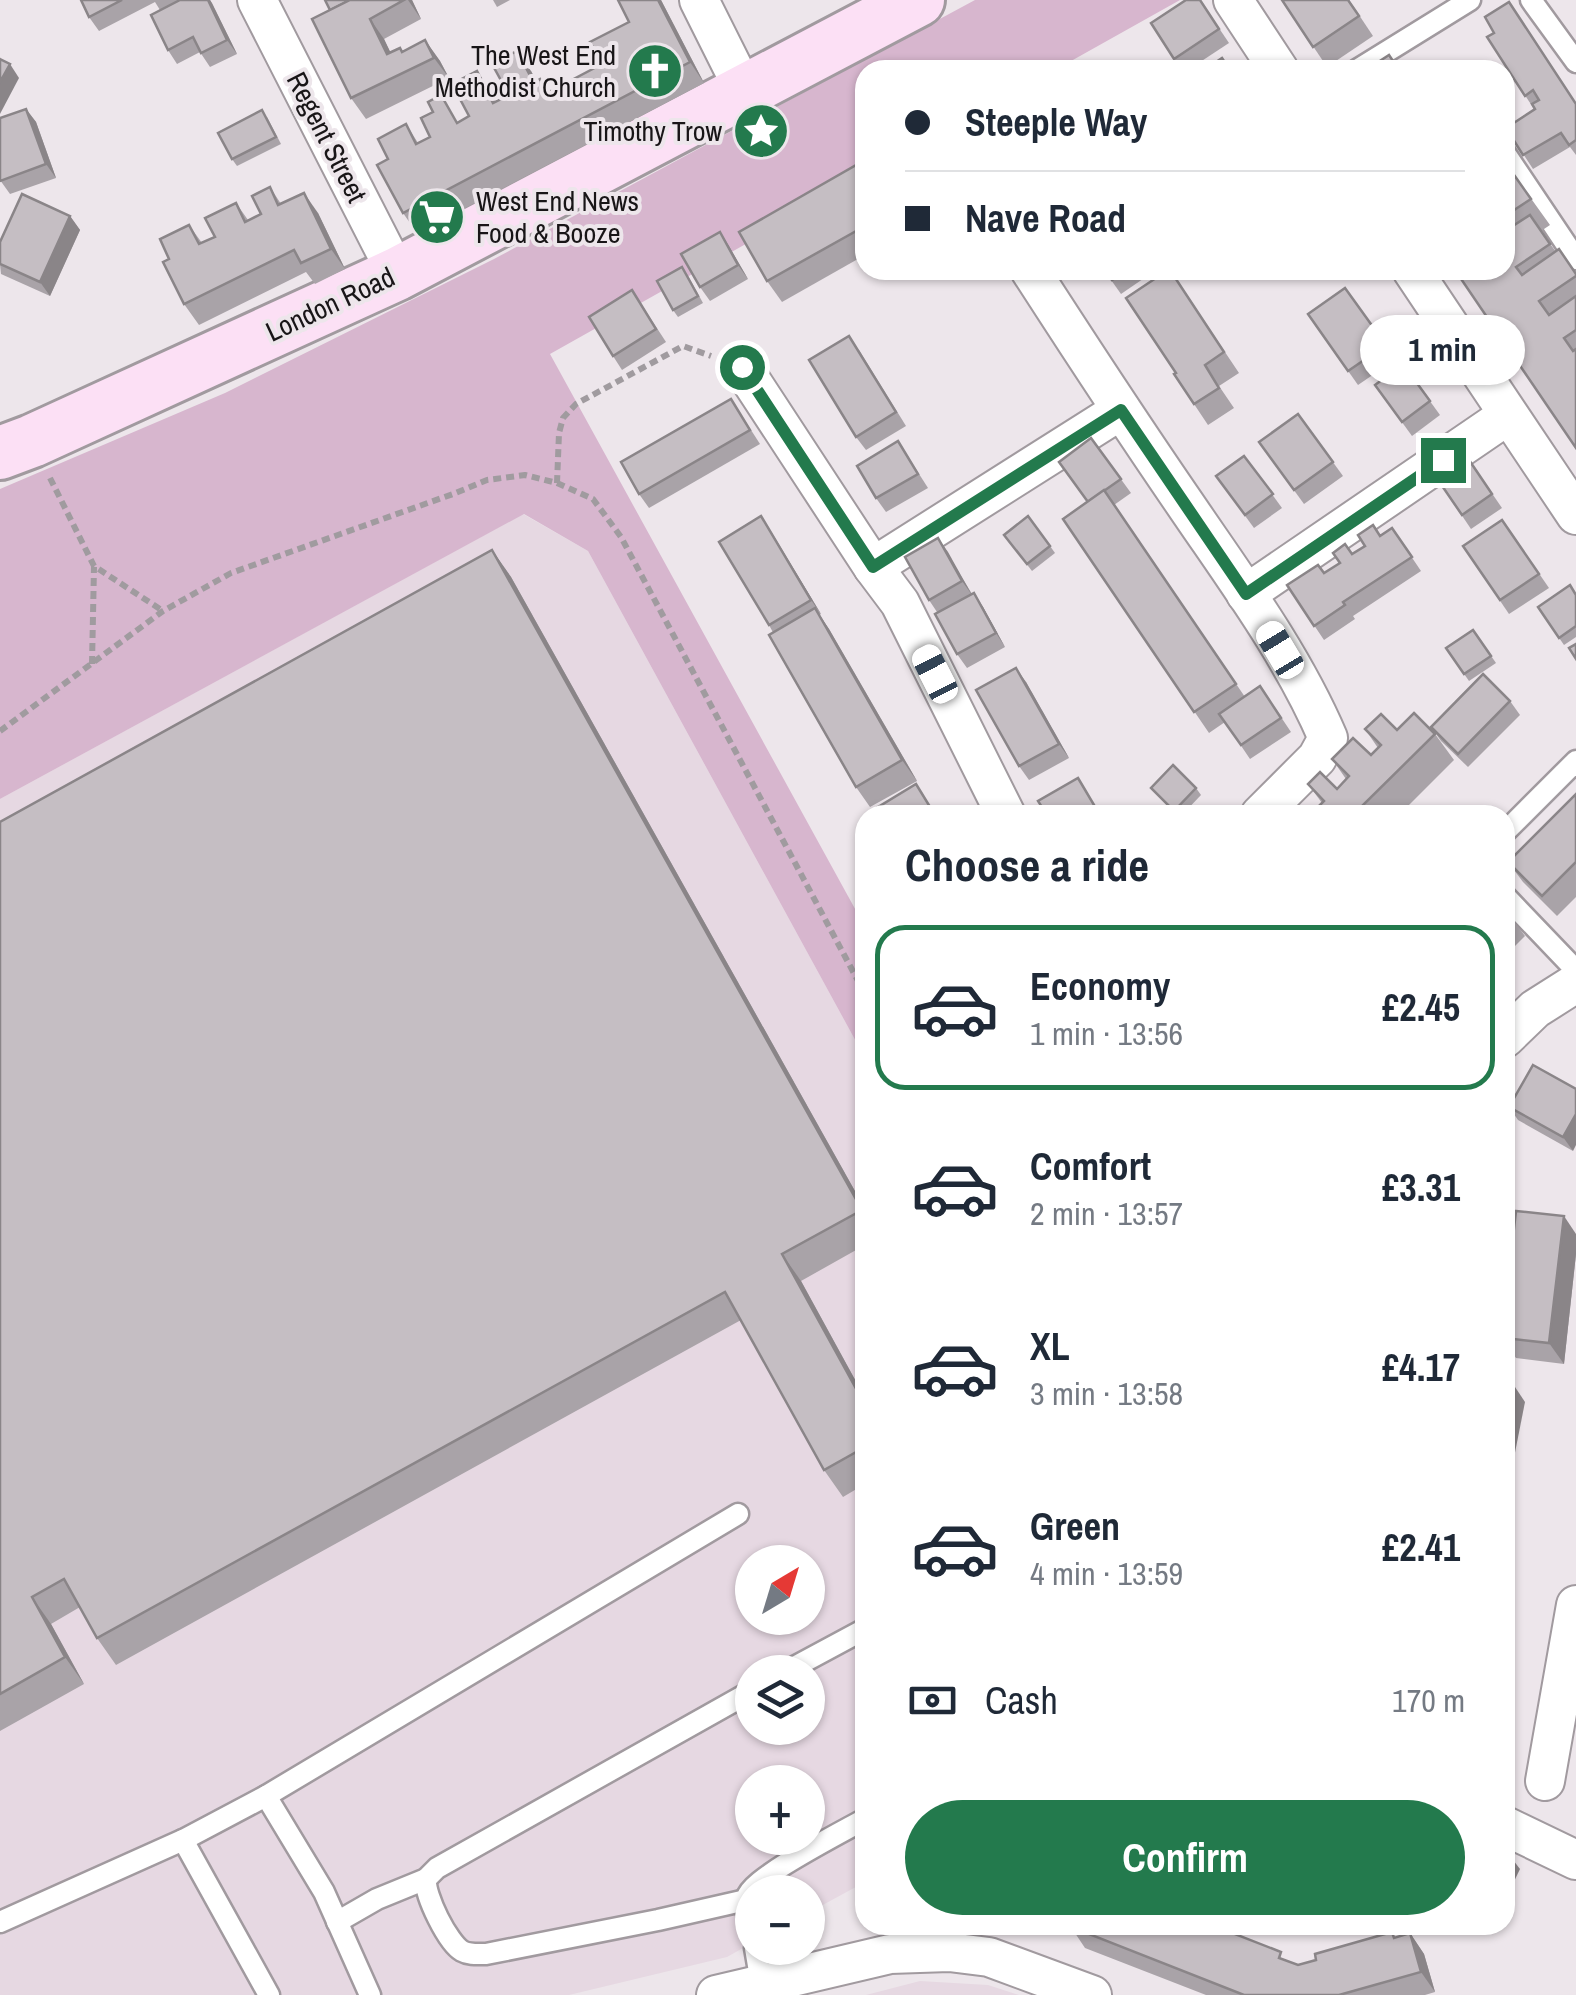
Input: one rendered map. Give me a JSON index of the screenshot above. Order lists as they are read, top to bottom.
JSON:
{
  "streets": {
    "main road": ["London Road"],
    "street": ["Regent Street"]
  },
  "crossings": [
    ["Regent Street", "London Road"]
  ],
  "places": {
    "church": ["The West End Methodist Church"],
    "place": ["Timothy Trow"],
    "supermarket": ["West End News Food & Booze"]
  },
  "north": "top right",
  "page": {
    "banner": ["Steeple Way", "Nave Road"],
    "bubble": "1 min",
    "heading": "Choose a ride",
    "list": [
      {
        "name": "Economy",
        "note": "1 min · 13:56",
        "value": "£2.45"
      },
      {
        "name": "Comfort",
        "note": "2 min · 13:57",
        "value": "£3.31"
      },
      {
        "name": "XL",
        "note": "3 min · 13:58",
        "value": "£4.17"
      },
      {
        "name": "Green",
        "note": "4 min · 13:59",
        "value": "£2.41"
      }
    ],
    "map_buttons": ["+", "−"],
    "pay": ["Cash", "170 m"],
    "buttons": "Confirm"
  }
}
